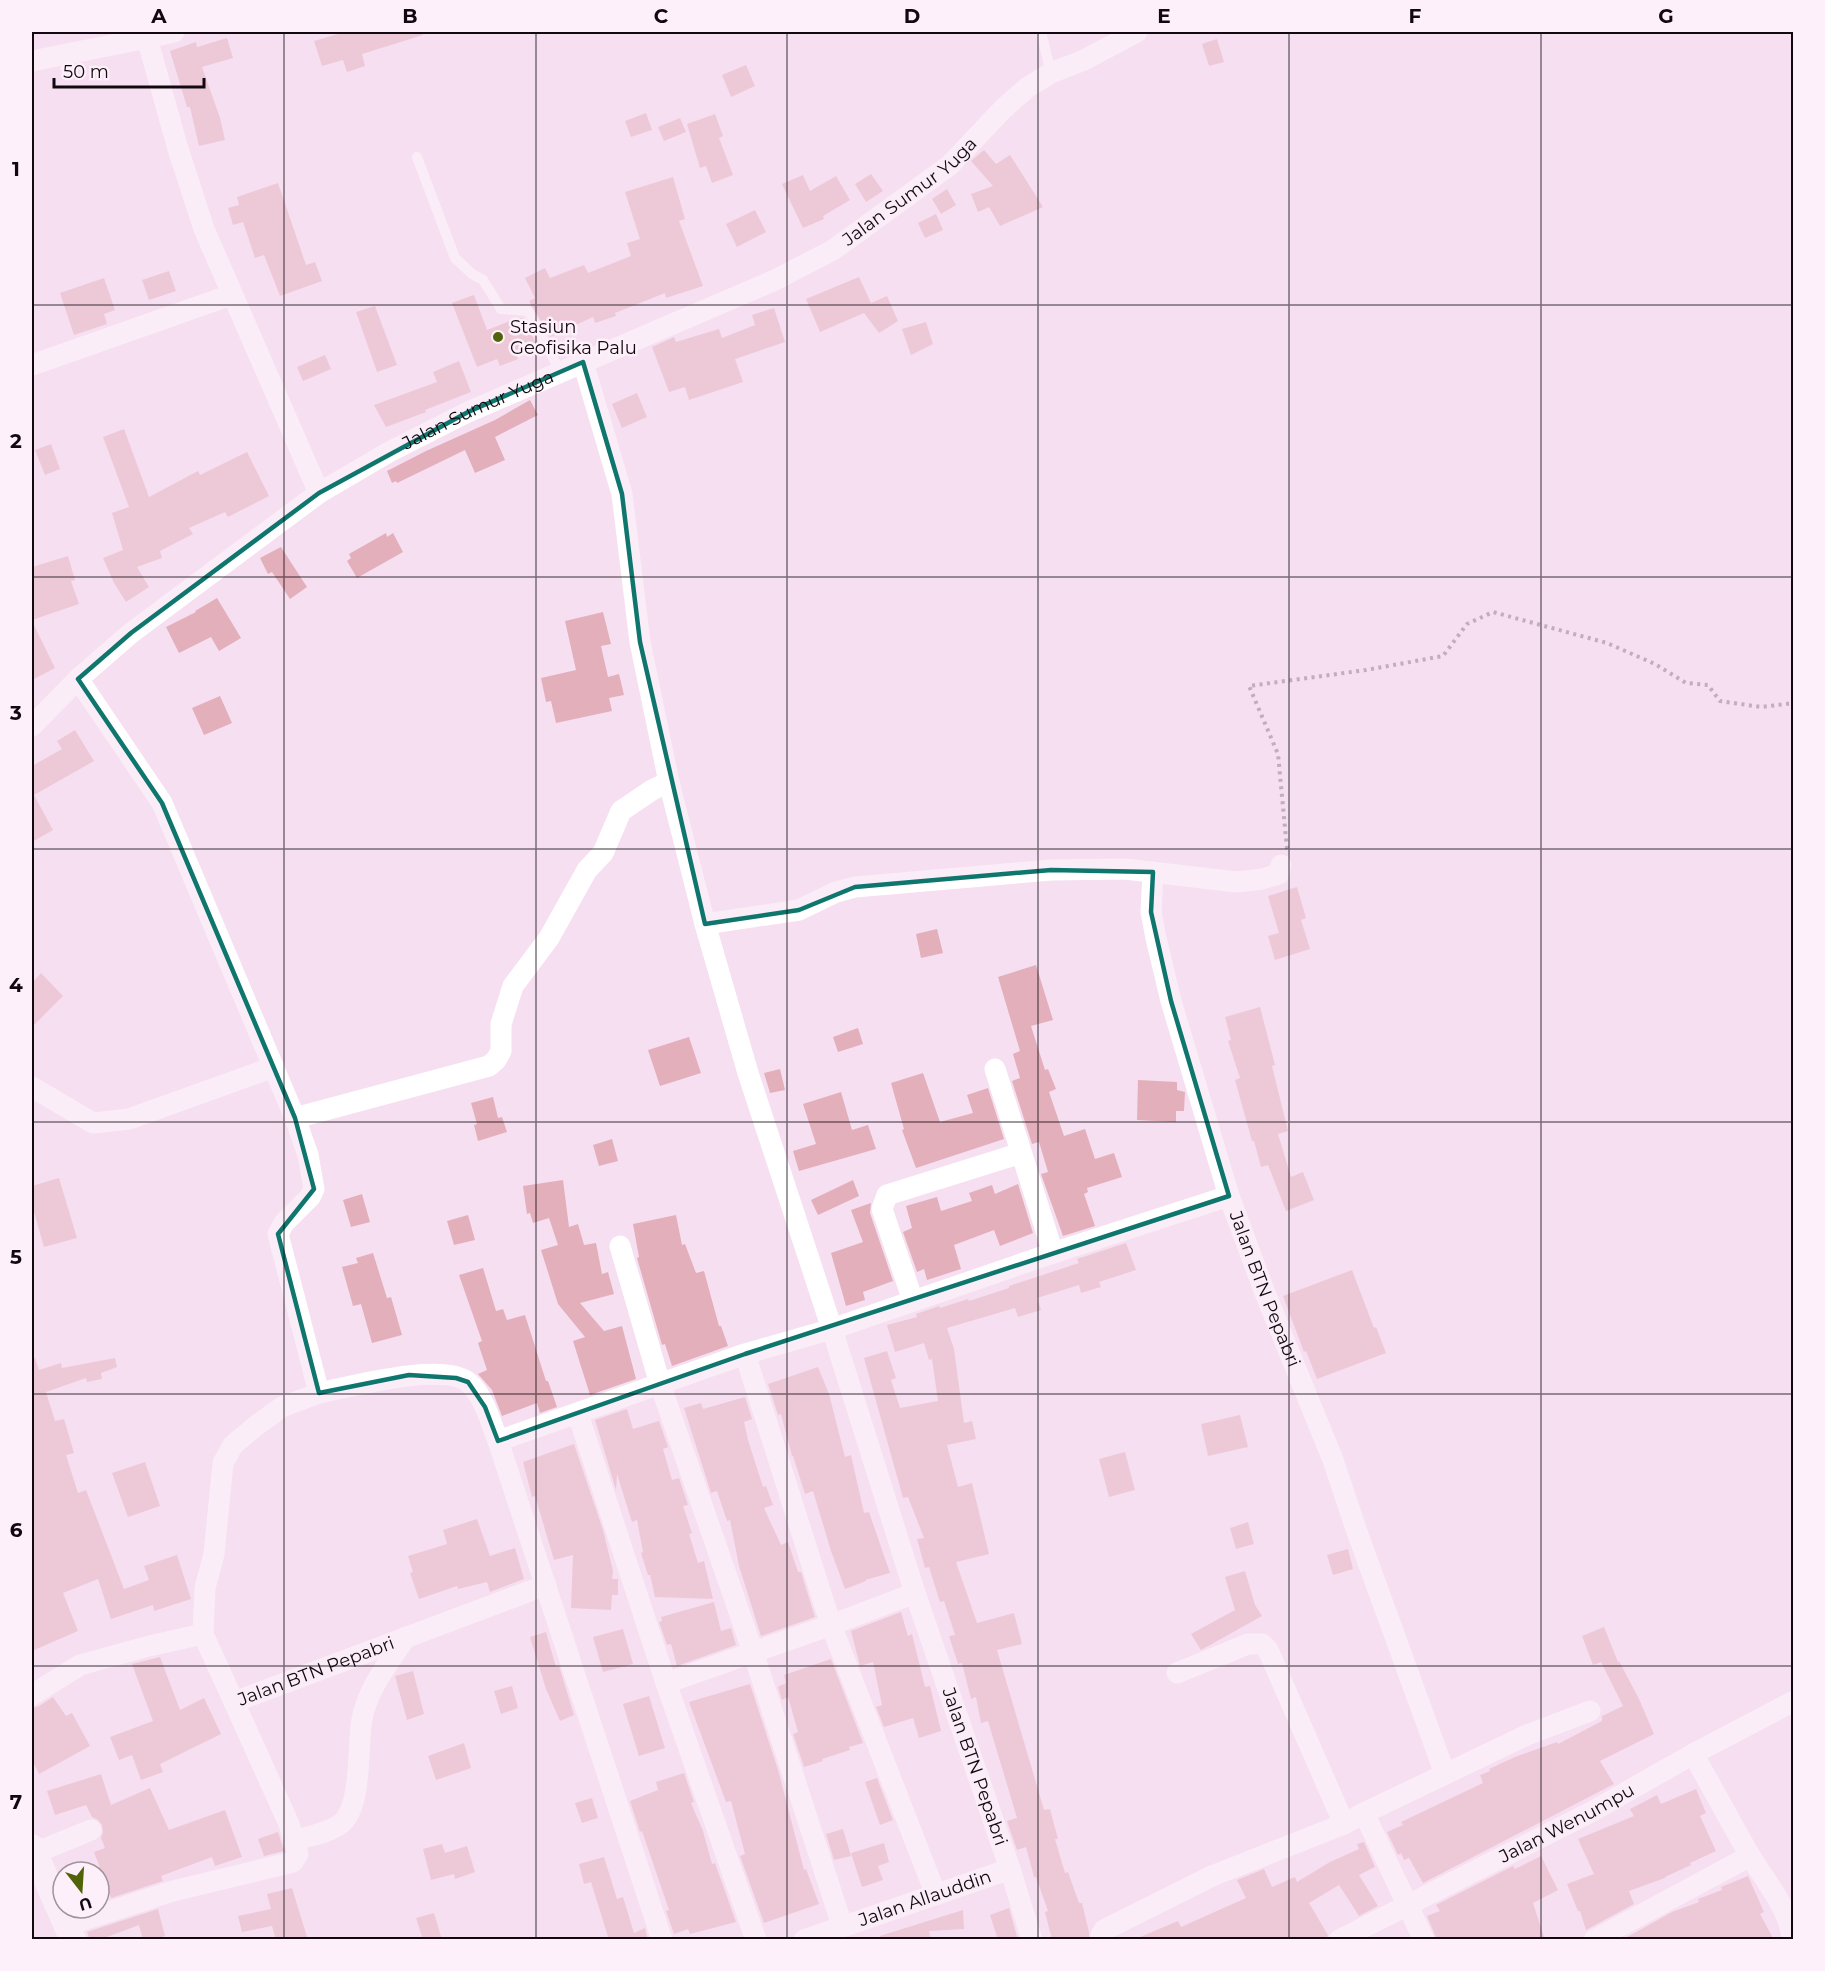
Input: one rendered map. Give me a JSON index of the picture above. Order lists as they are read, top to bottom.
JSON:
{
  "streets": {
    "street": [
      "Jalan Sumur Yuga",
      "Jalan BTN Pepabri",
      "Jalan Wenumpu",
      "Jalan Allauddin"
    ]
  },
  "crossings": [
    ["Jalan BTN Pepabri", "Jalan Allauddin"]
  ],
  "places": ["Stasiun Geofisika Palu"],
  "scale_bar": "50 m",
  "north": "bottom",
  "grid": {
    "columns": [
      "A",
      "B",
      "C",
      "D",
      "E",
      "F",
      "G"
    ],
    "rows": [
      "1",
      "2",
      "3",
      "4",
      "5",
      "6",
      "7"
    ]
  }
}
